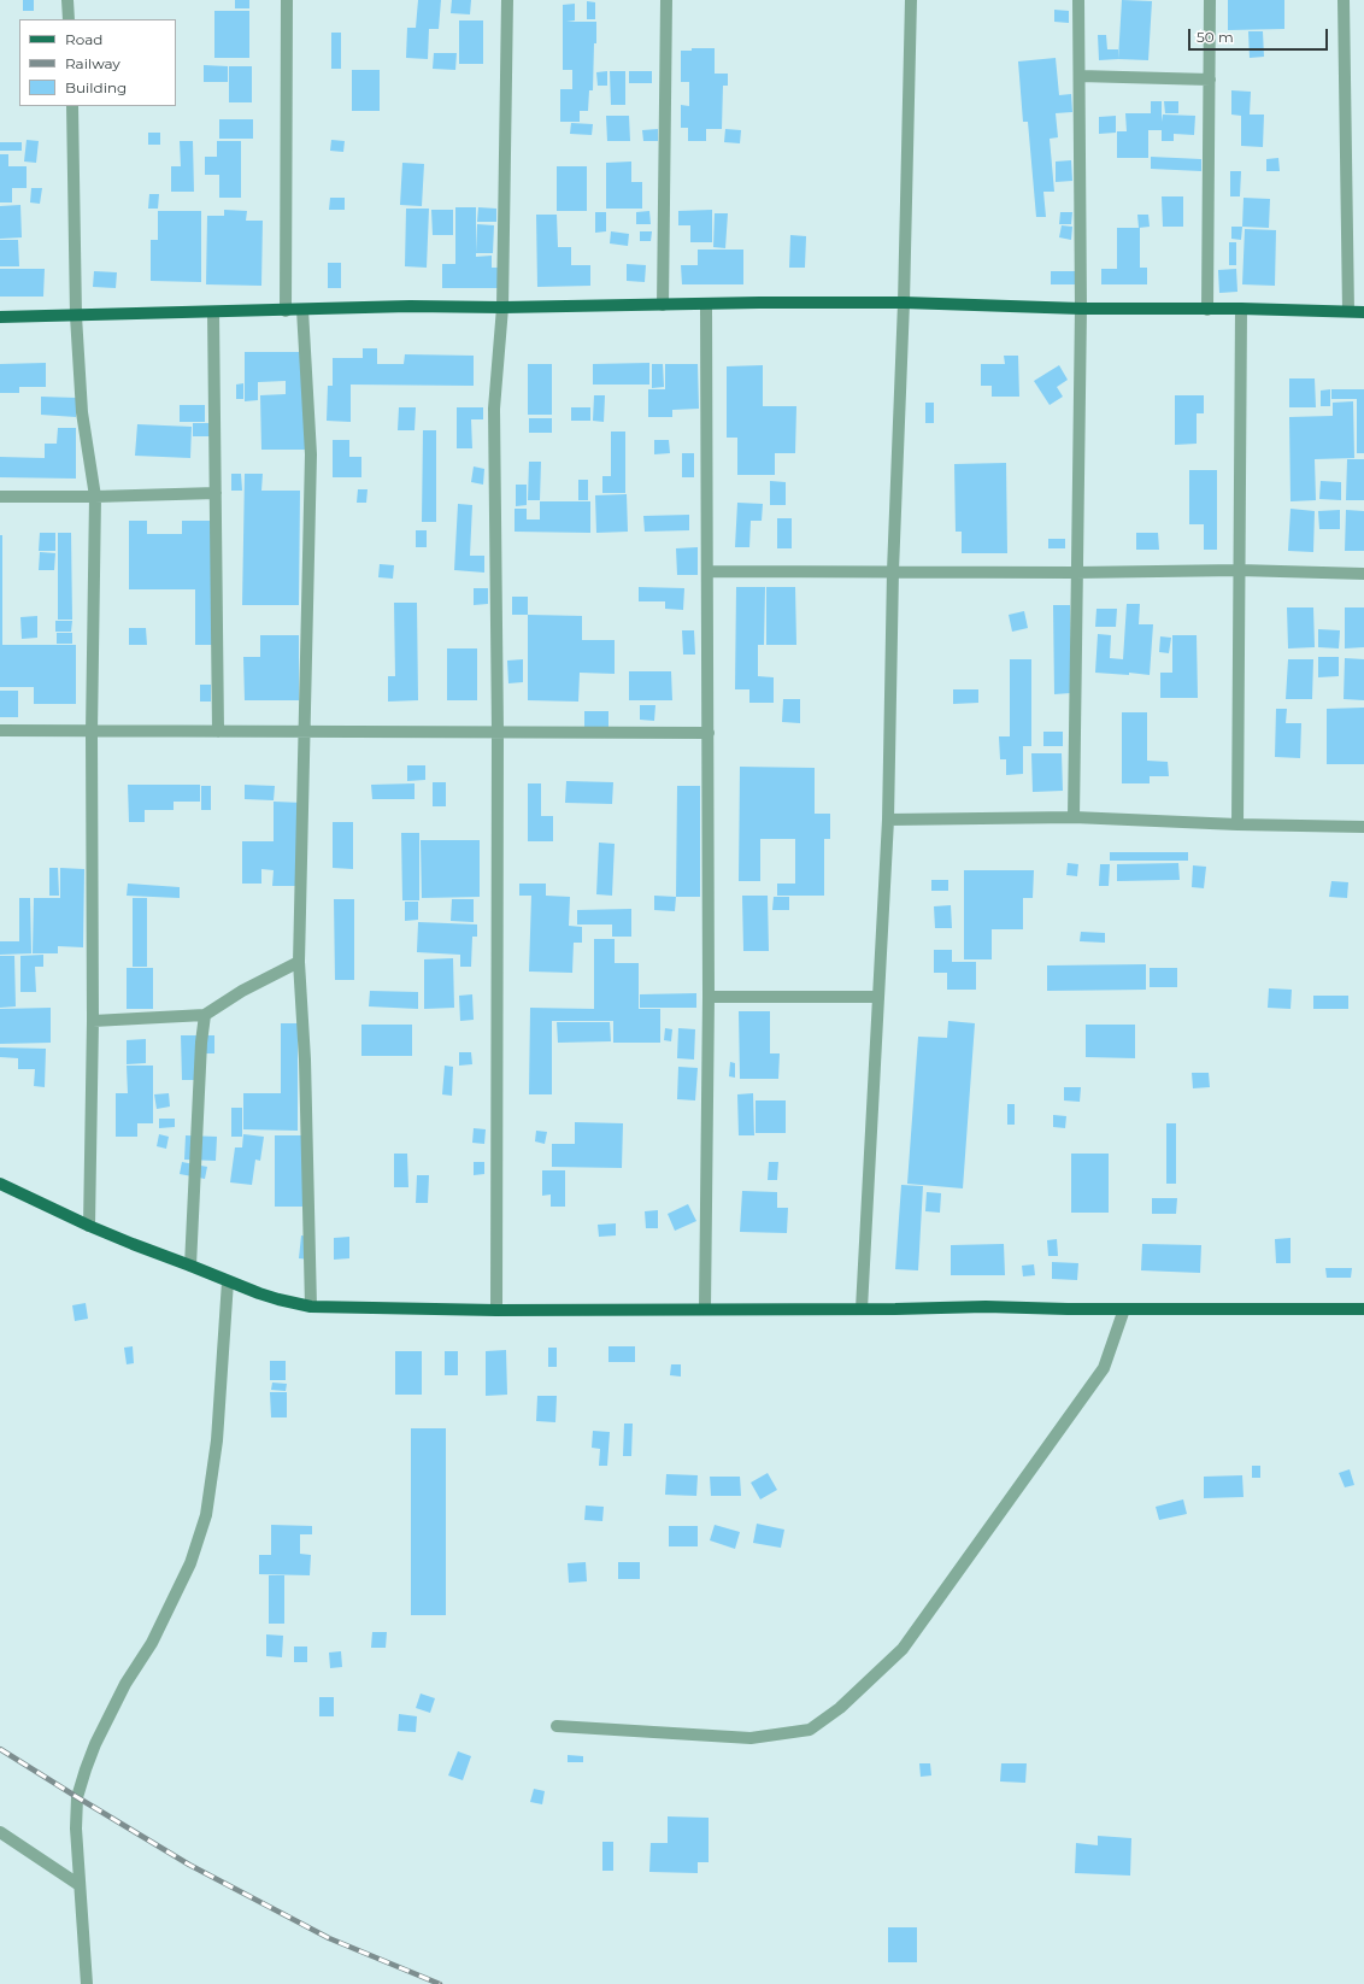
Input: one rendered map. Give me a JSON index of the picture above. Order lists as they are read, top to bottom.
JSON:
{
  "legend": ["Road", "Railway", "Building"],
  "scale_bar": "50 m"
}
